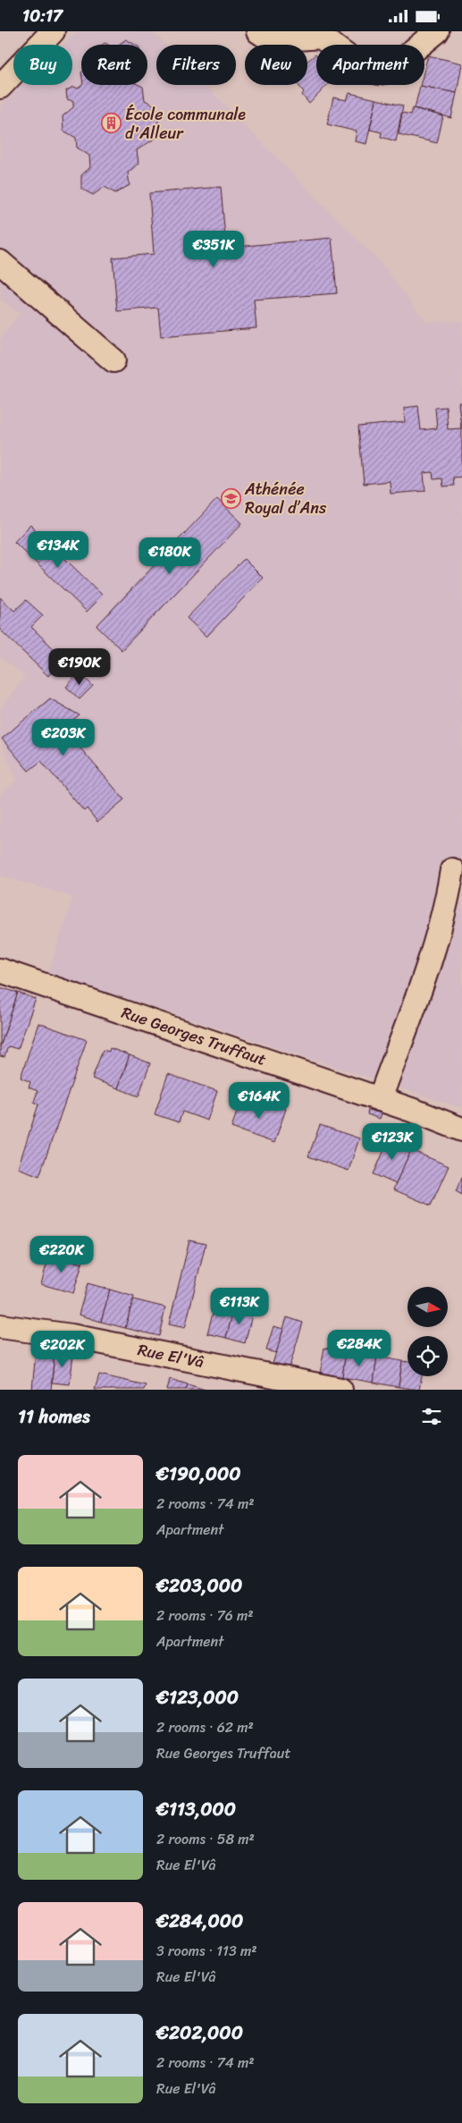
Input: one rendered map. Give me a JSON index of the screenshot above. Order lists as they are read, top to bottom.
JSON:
{
  "streets": {
    "street": ["Rue Georges Truffaut", "Rue El'Vâ"]
  },
  "places": {
    "building": ["École communale d'Alleur"],
    "school or university": ["Athénée Royal d’Ans"]
  },
  "north": "right",
  "page": {
    "status": "10:17",
    "chip": [
      "Buy",
      "Rent",
      "Filters",
      "New",
      "Apartment"
    ],
    "price": [
      "€351K",
      "€134K",
      "€180K",
      "€190K",
      "€203K",
      "€164K",
      "€123K",
      "€220K",
      "€113K",
      "€284K",
      "€202K"
    ],
    "heading": "11 homes",
    "list": [
      {
        "name": "€190,000",
        "note": "2 rooms · 74 m² · Apartment"
      },
      {
        "name": "€203,000",
        "note": "2 rooms · 76 m² · Apartment"
      },
      {
        "name": "€123,000",
        "note": "2 rooms · 62 m² · Rue Georges Truffaut"
      },
      {
        "name": "€113,000",
        "note": "2 rooms · 58 m² · Rue El'Vâ"
      },
      {
        "name": "€284,000",
        "note": "3 rooms · 113 m² · Rue El'Vâ"
      },
      {
        "name": "€202,000",
        "note": "2 rooms · 74 m² · Rue El'Vâ"
      }
    ]
  }
}
